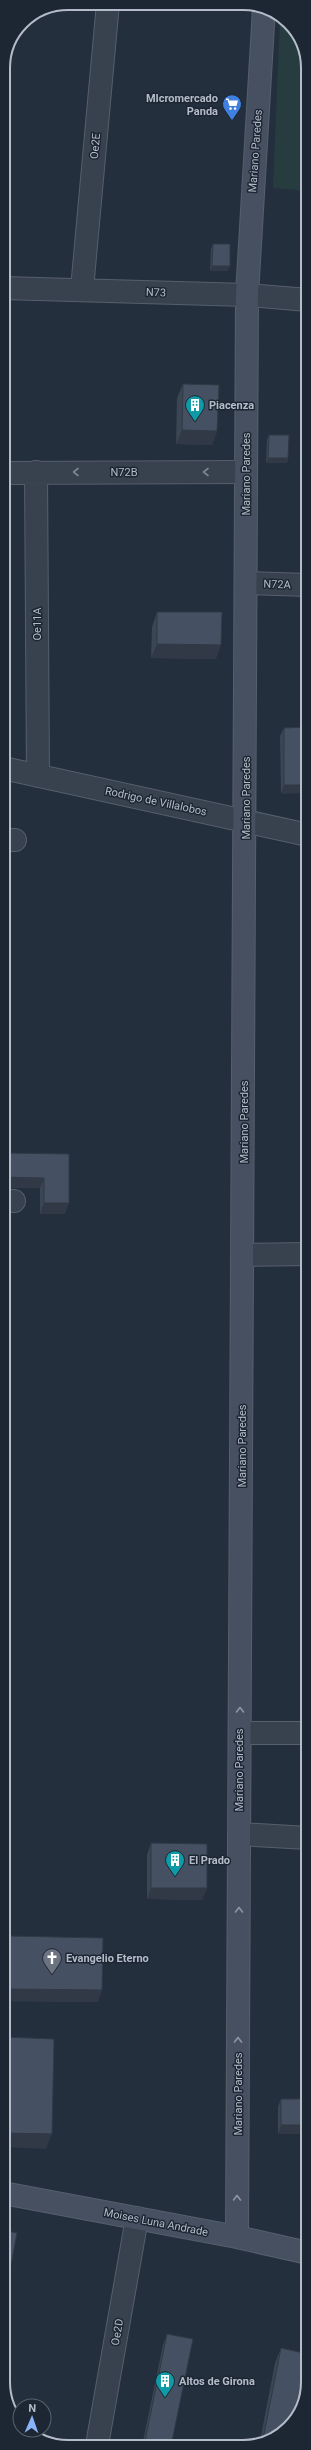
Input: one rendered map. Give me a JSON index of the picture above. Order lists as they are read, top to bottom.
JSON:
{
  "streets": {
    "main road": ["Mariano Paredes", "Moises Luna Andrade"],
    "street": [
      "Oe2E",
      "N73",
      "N72B",
      "N72A",
      "Oe11A",
      "Rodrigo de Villalobos",
      "Oe2D"
    ]
  },
  "crossings": [
    ["Oe2E", "N73"],
    ["Mariano Paredes", "N73"],
    ["Mariano Paredes", "N72B"],
    ["Mariano Paredes", "N72A"],
    ["Mariano Paredes", "Rodrigo de Villalobos"],
    ["Mariano Paredes", "Moises Luna Andrade"],
    ["N72B", "Oe11A"],
    ["Oe11A", "Rodrigo de Villalobos"],
    ["Moises Luna Andrade", "Oe2D"]
  ],
  "one_way": ["Mariano Paredes", "N72B"],
  "places": {
    "supermarket": ["MIcromercado Panda"],
    "building": ["Piacenza", "El Prado", "Altos de Girona"],
    "church": ["Evangelio Eterno"]
  },
  "north": "top"
}
